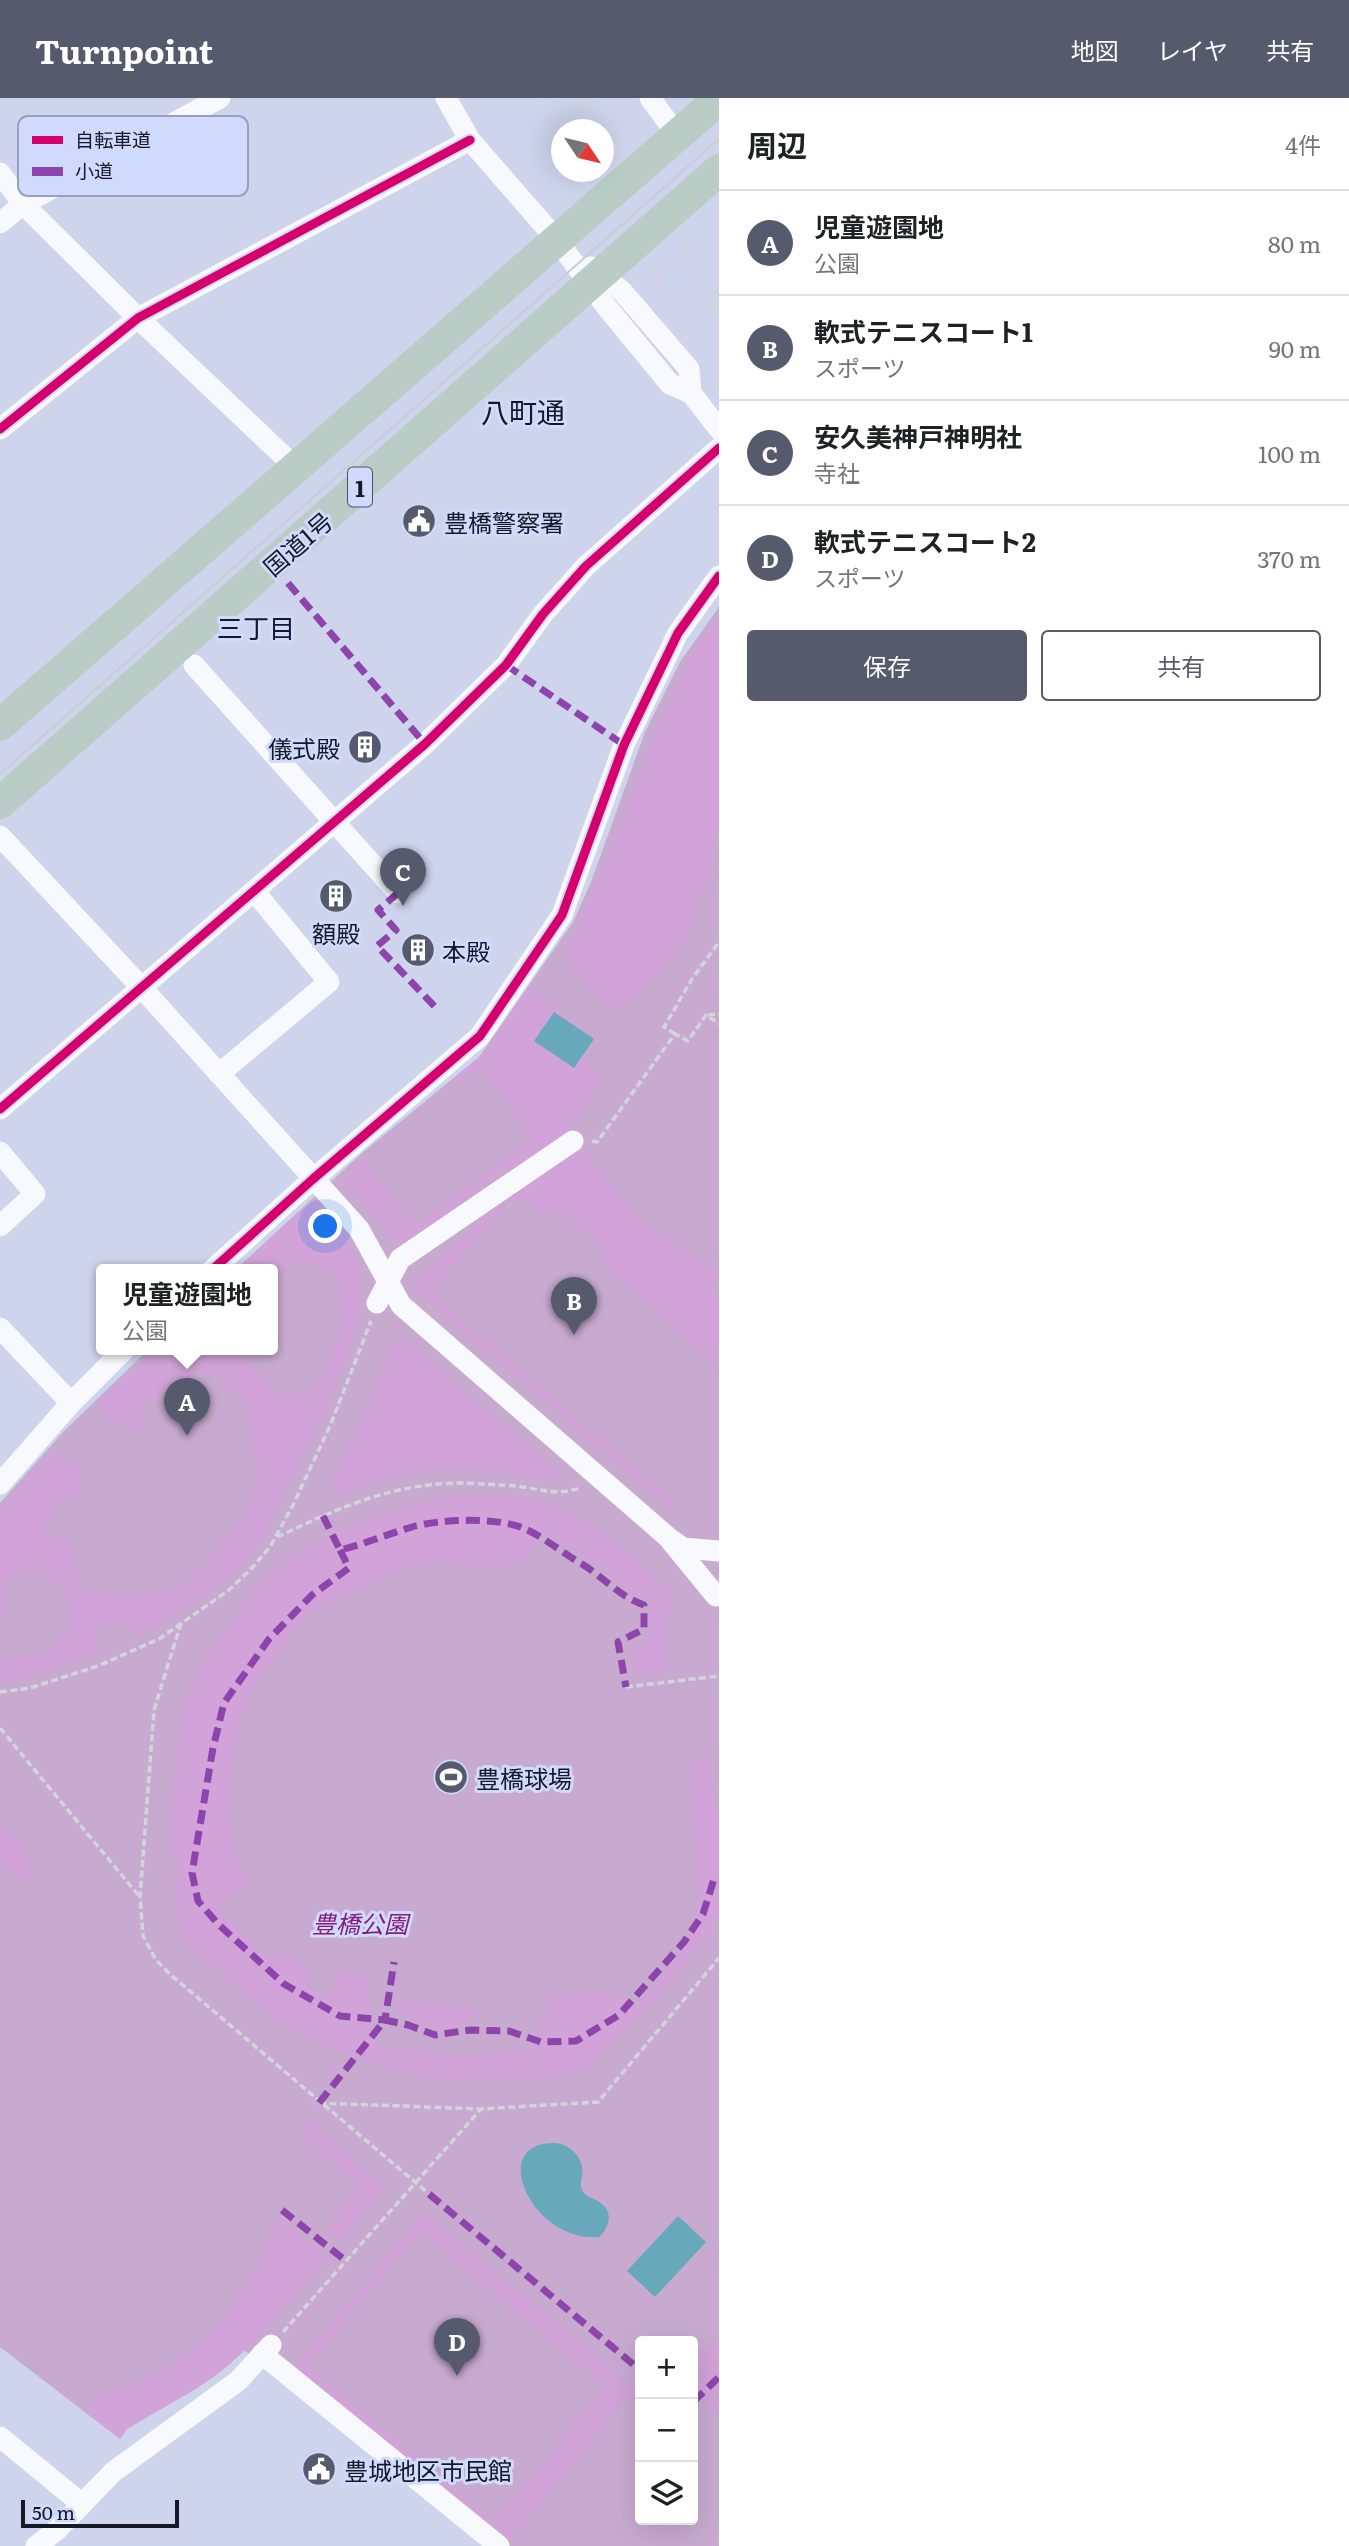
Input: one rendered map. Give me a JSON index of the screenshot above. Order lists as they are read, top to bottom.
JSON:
{
  "streets": {
    "highway": ["1", "国道1号"]
  },
  "districts": ["八町通", "三丁目"],
  "parks": ["豊橋公園"],
  "places": {
    "public building": ["豊橋警察署", "豊城地区市民館"],
    "building": ["儀式殿", "額殿", "本殿"],
    "sports": ["豊橋球場"]
  },
  "legend": ["自転車道", "小道"],
  "scale_bar": "50 m",
  "north": "bottom right",
  "page": {
    "header": "Turnpoint",
    "nav": ["地図", "レイヤ", "共有"],
    "heading": ["周辺", "4件"],
    "list": [
      {
        "mark": "A",
        "name": "児童遊園地",
        "note": "公園",
        "value": "80 m"
      },
      {
        "mark": "B",
        "name": "軟式テニスコート1",
        "note": "スポーツ",
        "value": "90 m"
      },
      {
        "mark": "C",
        "name": "安久美神戸神明社",
        "note": "寺社",
        "value": "100 m"
      },
      {
        "mark": "D",
        "name": "軟式テニスコート2",
        "note": "スポーツ",
        "value": "370 m"
      }
    ],
    "buttons": ["保存", "共有"],
    "pins": [
      "C",
      "B",
      "A",
      "D"
    ],
    "popup": ["児童遊園地", "公園"],
    "map_buttons": ["+", "−"],
    "scale": "50 m"
  }
}
